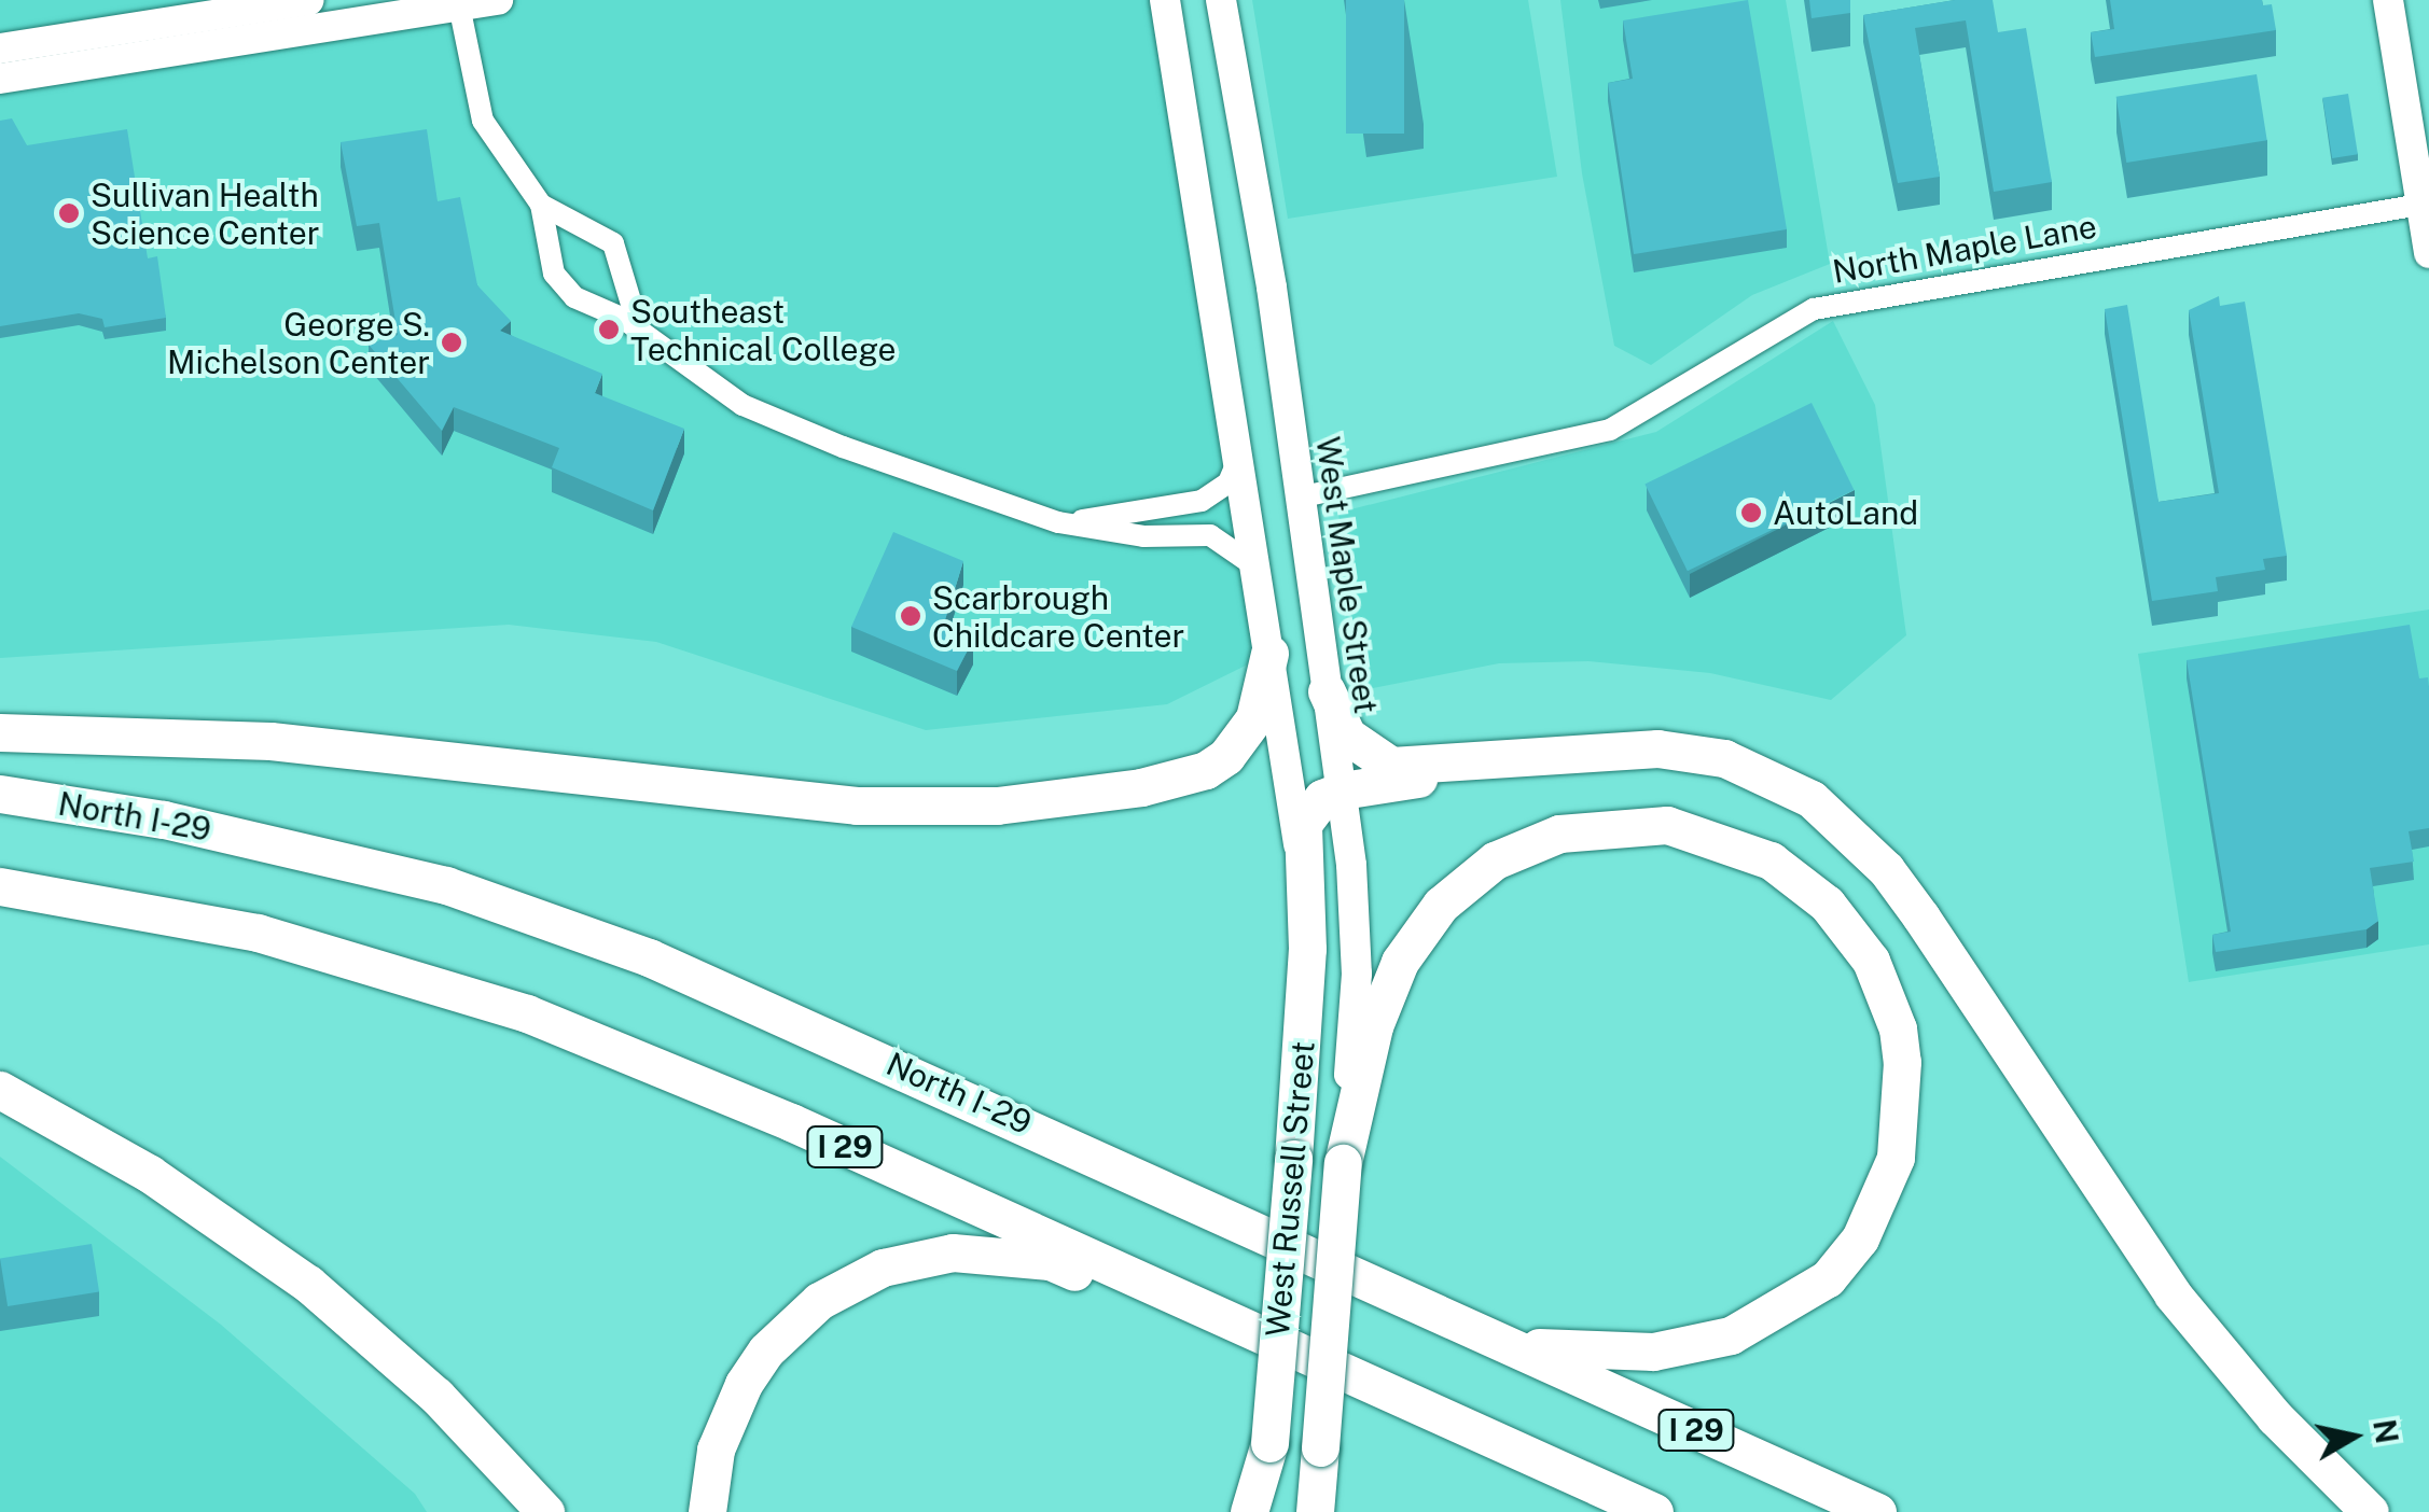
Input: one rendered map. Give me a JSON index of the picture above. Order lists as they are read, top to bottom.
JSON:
{
  "streets": {
    "highway": ["North I-29", "I 29", "West Russell Street"],
    "main road": ["West Maple Street"],
    "street": ["North Maple Lane"]
  },
  "crossings": [
    ["North Maple Lane", "West Maple Street"],
    ["West Maple Street", "West Russell Street"],
    ["North I-29", "West Russell Street"]
  ],
  "places": [
    "Sullivan Health Science Center",
    "Southeast Technical College",
    "George S. Michelson Center",
    "AutoLand",
    "Scarbrough Childcare Center"
  ],
  "north": "right"
}
